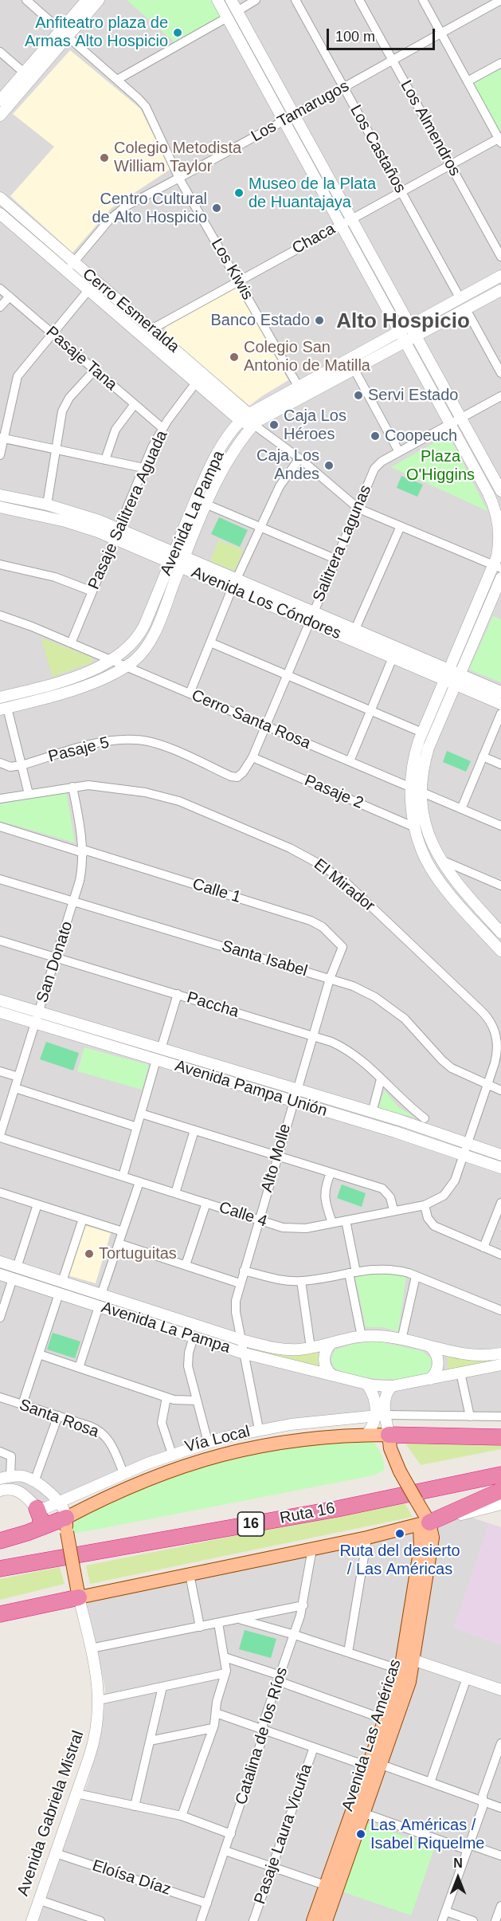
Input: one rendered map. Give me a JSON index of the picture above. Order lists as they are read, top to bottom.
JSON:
{
  "streets": {
    "highway": ["Ruta 16", "16"],
    "main road": ["Vía Local", "Avenida Las Américas", "Avenida Gabriela Mistral"],
    "street": [
      "Los Tamarugos",
      "Los Almendros",
      "Los Castaños",
      "Chaca",
      "Los Kiwis",
      "Cerro Esmeralda",
      "Pasaje Tana",
      "Pasaje Salitrera Aguada",
      "Avenida La Pampa",
      "Salitrera Lagunas",
      "Avenida Los Cóndores",
      "Cerro Santa Rosa",
      "Pasaje 5",
      "Pasaje 2",
      "El Mirador",
      "Calle 1",
      "Santa Isabel",
      "San Donato",
      "Paccha",
      "Avenida Pampa Unión",
      "Alto Molle",
      "Calle 4",
      "Santa Rosa",
      "Catalina de los Ríos",
      "Pasaje Laura Vicuña",
      "Eloísa Díaz"
    ]
  },
  "crossings": [
    ["Los Tamarugos", "Los Almendros"],
    ["Los Tamarugos", "Los Castaños"],
    ["Los Tamarugos", "Los Kiwis"],
    ["Los Tamarugos", "Cerro Esmeralda"],
    ["Los Almendros", "Chaca"],
    ["Los Castaños", "Chaca"],
    ["Los Castaños", "Avenida La Pampa"],
    ["Chaca", "Los Kiwis"],
    ["Chaca", "Cerro Esmeralda"],
    ["Los Kiwis", "Avenida La Pampa"],
    ["Cerro Esmeralda", "Pasaje Salitrera Aguada"],
    ["Cerro Esmeralda", "Avenida La Pampa"],
    ["Cerro Esmeralda", "Salitrera Lagunas"],
    ["Pasaje Tana", "Pasaje Salitrera Aguada"],
    ["Pasaje Salitrera Aguada", "Avenida Los Cóndores"],
    ["Pasaje Salitrera Aguada", "Cerro Santa Rosa"],
    ["Avenida La Pampa", "Avenida Los Cóndores"],
    ["Avenida La Pampa", "Cerro Santa Rosa"],
    ["Avenida La Pampa", "Alto Molle"],
    ["Salitrera Lagunas", "Avenida Los Cóndores"],
    ["Salitrera Lagunas", "Cerro Santa Rosa"],
    ["Salitrera Lagunas", "Pasaje 5"],
    ["Salitrera Lagunas", "Pasaje 2"],
    ["El Mirador", "Santa Isabel"],
    ["El Mirador", "San Donato"],
    ["El Mirador", "Avenida Pampa Unión"],
    ["El Mirador", "Calle 4"],
    ["Calle 1", "San Donato"],
    ["Calle 1", "Alto Molle"],
    ["Santa Isabel", "San Donato"],
    ["Santa Isabel", "Alto Molle"],
    ["San Donato", "Paccha"],
    ["San Donato", "Avenida Pampa Unión"],
    ["San Donato", "Calle 4"],
    ["Paccha", "Alto Molle"],
    ["Avenida Pampa Unión", "Alto Molle"],
    ["Avenida Pampa Unión", "Calle 4"],
    ["Alto Molle", "Calle 4"],
    ["Vía Local", "Avenida Las Américas"],
    ["Vía Local", "Avenida Gabriela Mistral"],
    ["Catalina de los Ríos", "Eloísa Díaz"],
    ["Avenida Gabriela Mistral", "Eloísa Díaz"]
  ],
  "districts": ["Alto Hospicio"],
  "parks": ["Plaza O'Higgins"],
  "places": [
    "Anfiteatro plaza de Armas Alto Hospicio",
    "Colegio Metodista William Taylor",
    "Museo de la Plata de Huantajaya",
    "Centro Cultural de Alto Hospicio",
    "Banco Estado",
    "Colegio San Antonio de Matilla",
    "Servi Estado",
    "Caja Los Héroes",
    "Coopeuch",
    "Caja Los Andes",
    "Tortuguitas",
    "Ruta del desierto / Las Américas",
    "Las Américas / Isabel Riquelme"
  ],
  "scale_bar": "100 m",
  "north": "top"
}
